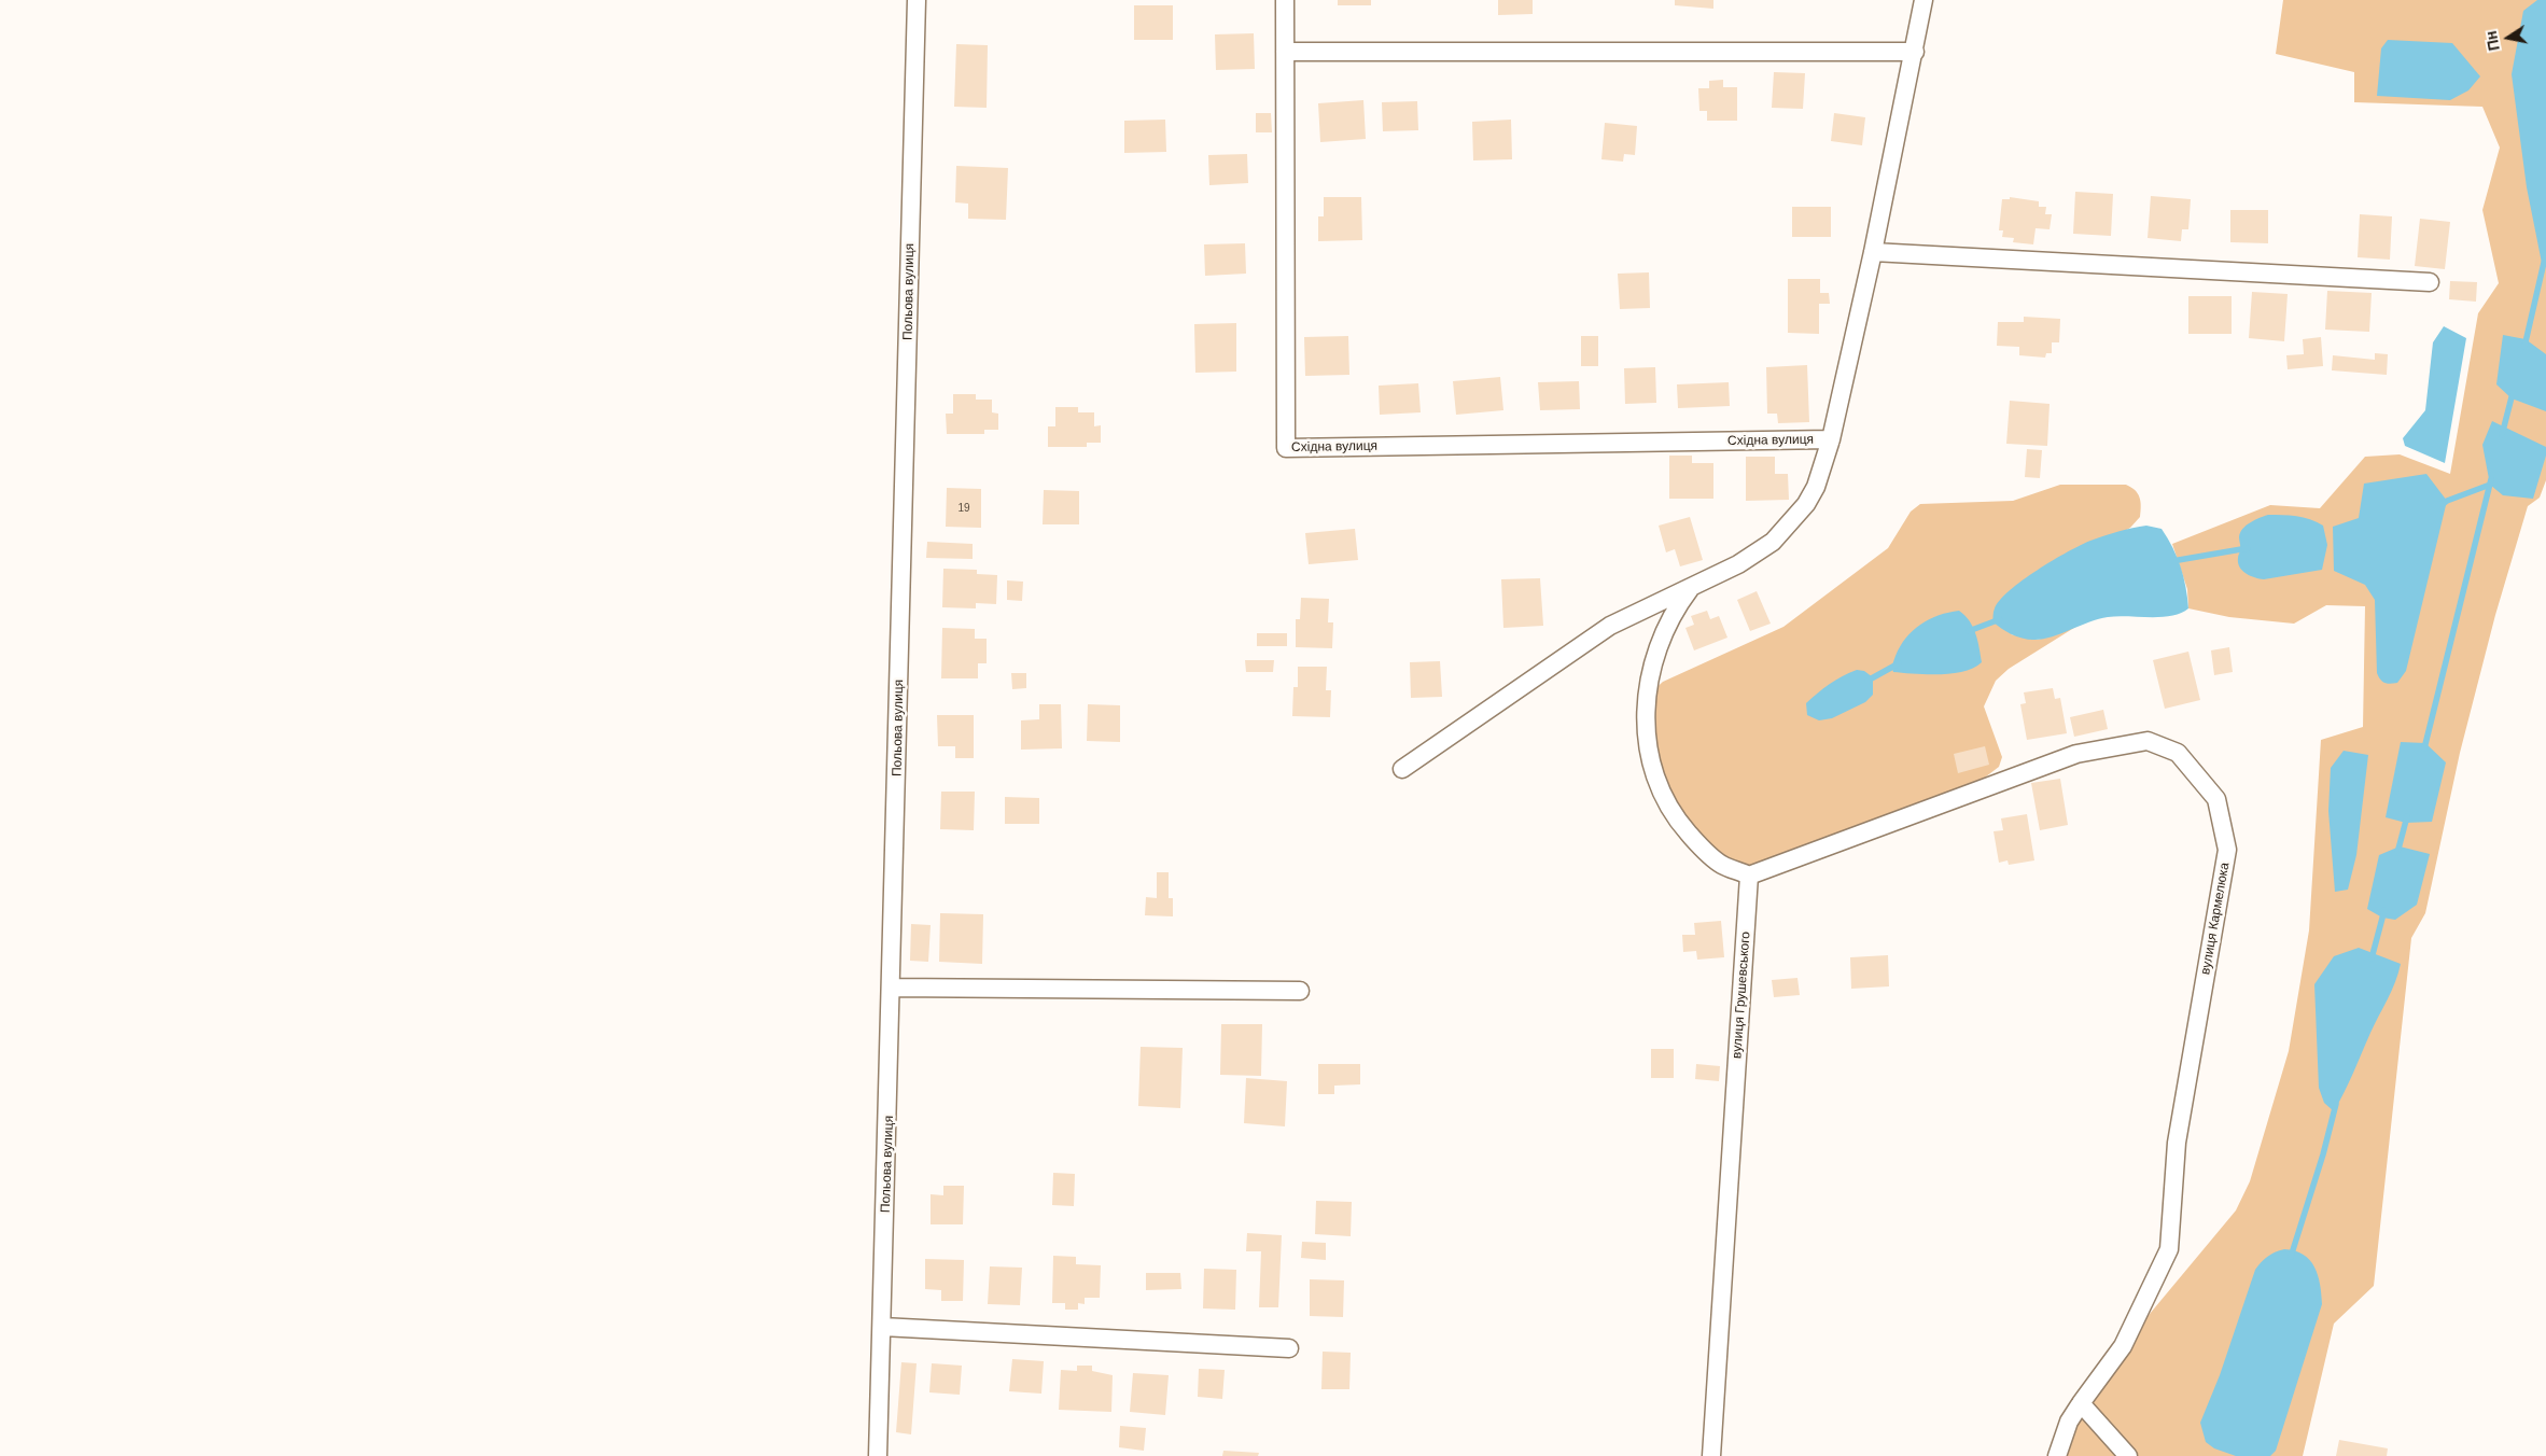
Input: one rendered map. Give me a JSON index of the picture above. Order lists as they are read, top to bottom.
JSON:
{
  "streets": {
    "street": [
      "Польова вулиця",
      "Східна вулиця",
      "вулиця Кармелюка",
      "вулиця Грушевського"
    ]
  },
  "crossings": [
    ["вулиця Кармелюка", "вулиця Грушевського"]
  ],
  "house_numbers": ["19"],
  "north": "left"
}
